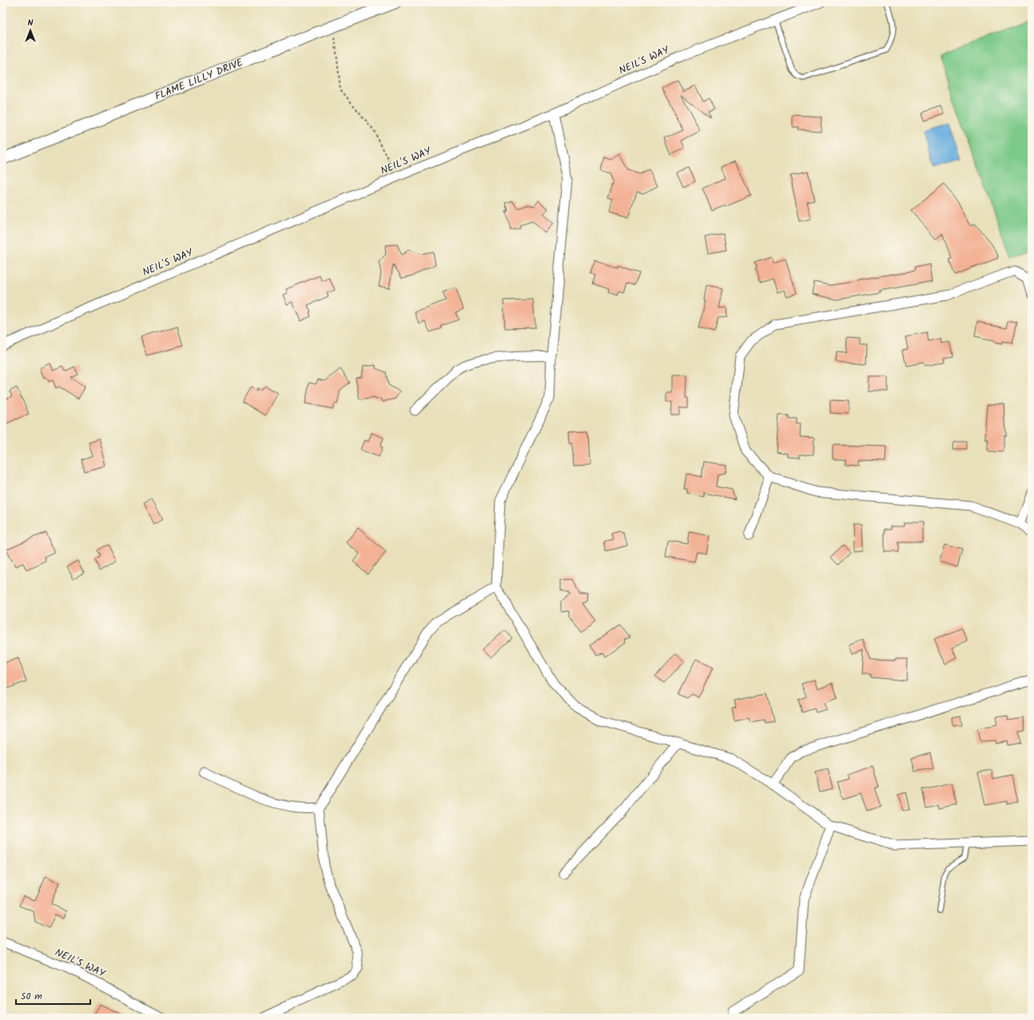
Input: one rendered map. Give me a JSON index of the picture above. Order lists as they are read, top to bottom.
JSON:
{
  "streets": {
    "street": ["NEIL'S WAY", "FLAME LILLY DRIVE"]
  },
  "scale_bar": "50 m",
  "north": "top"
}
